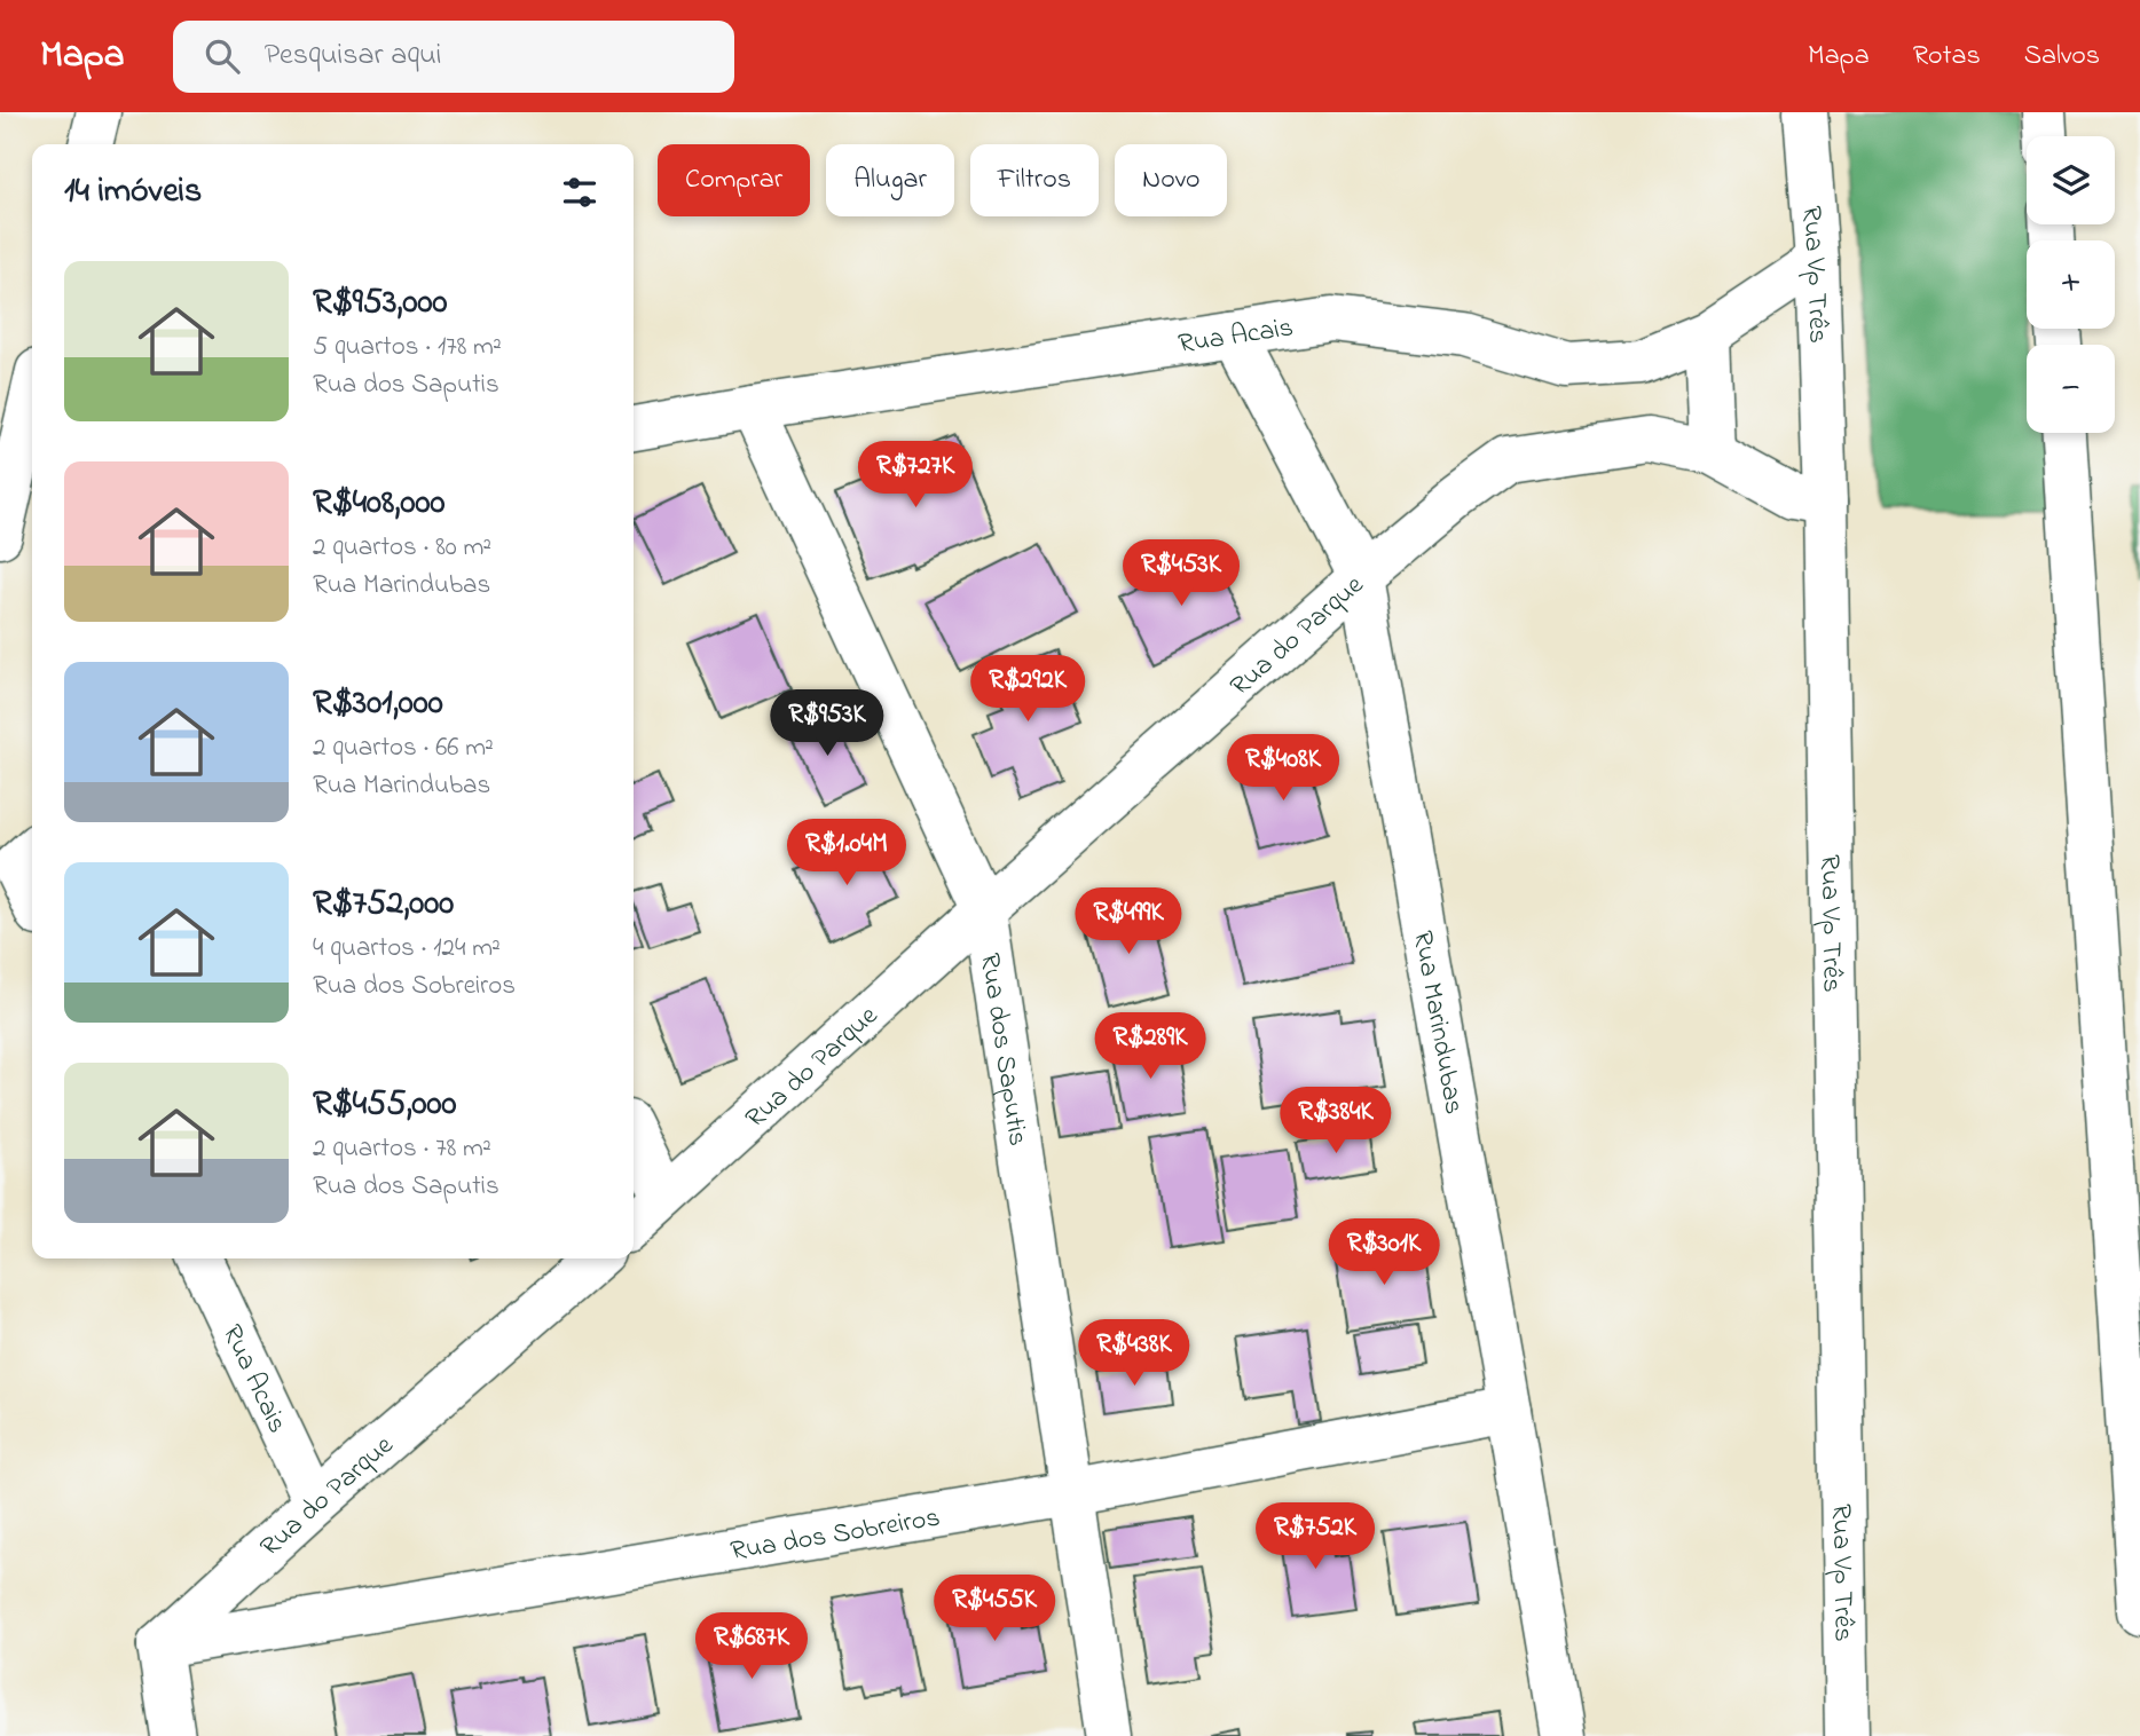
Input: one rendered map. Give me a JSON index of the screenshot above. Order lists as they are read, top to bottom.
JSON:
{
  "streets": {
    "street": [
      "Rua Vp Três",
      "Rua Acais",
      "Rua do Parque",
      "Rua Marindubas",
      "Rua dos Saputis",
      "Rua dos Sobreiros"
    ]
  },
  "crossings": [
    ["Rua Vp Três", "Rua Acais"],
    ["Rua Vp Três", "Rua do Parque"],
    ["Rua Acais", "Rua do Parque"],
    ["Rua Acais", "Rua Marindubas"],
    ["Rua Acais", "Rua dos Saputis"],
    ["Rua do Parque", "Rua Marindubas"],
    ["Rua do Parque", "Rua dos Saputis"],
    ["Rua do Parque", "Rua dos Sobreiros"],
    ["Rua Marindubas", "Rua dos Sobreiros"],
    ["Rua dos Saputis", "Rua dos Sobreiros"]
  ],
  "page": {
    "header": "Mapa",
    "search": "Pesquisar aqui",
    "nav": ["Mapa", "Rotas", "Salvos"],
    "map_buttons": ["+", "−"],
    "chip": [
      "Comprar",
      "Alugar",
      "Filtros",
      "Novo"
    ],
    "heading": "14 imóveis",
    "list": [
      {
        "name": "R$953,000",
        "note": "5 quartos · 178 m² · Rua dos Saputis"
      },
      {
        "name": "R$408,000",
        "note": "2 quartos · 80 m² · Rua Marindubas"
      },
      {
        "name": "R$301,000",
        "note": "2 quartos · 66 m² · Rua Marindubas"
      },
      {
        "name": "R$752,000",
        "note": "4 quartos · 124 m² · Rua dos Sobreiros"
      },
      {
        "name": "R$455,000",
        "note": "2 quartos · 78 m² · Rua dos Saputis"
      }
    ],
    "price": [
      "R$727K",
      "R$453K",
      "R$292K",
      "R$953K",
      "R$408K",
      "R$1.04M",
      "R$499K",
      "R$289K",
      "R$384K",
      "R$301K",
      "R$438K",
      "R$752K",
      "R$455K",
      "R$687K"
    ]
  }
}
